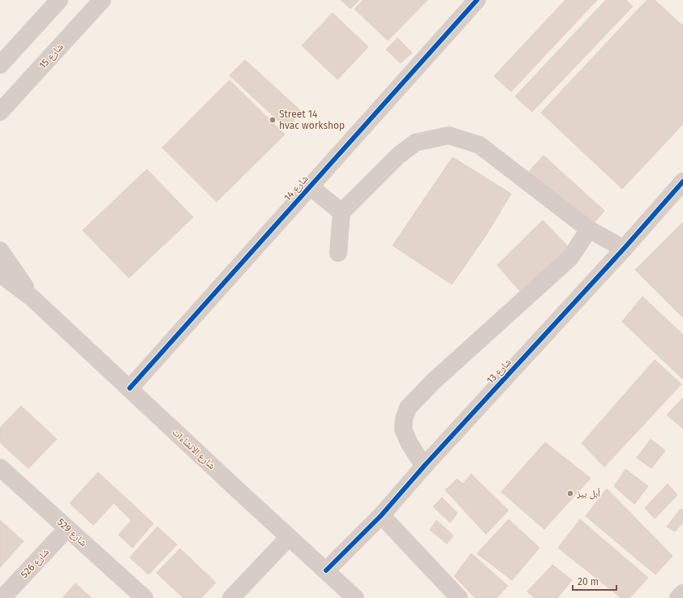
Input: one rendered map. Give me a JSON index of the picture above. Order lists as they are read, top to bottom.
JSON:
{
  "streets": {
    "street": [
      "شارع 15",
      "شارع 14",
      "شارع 13",
      "شارع الانشاءات",
      "شارع 529",
      "شارع 526"
    ]
  },
  "crossings": [
    ["شارع 14", "شارع الانشاءات"],
    ["شارع 13", "شارع الانشاءات"],
    ["شارع 529", "شارع 526"]
  ],
  "places": ["Street 14 hvac workshop", "أبل بيز"],
  "scale_bar": "20 m"
}
